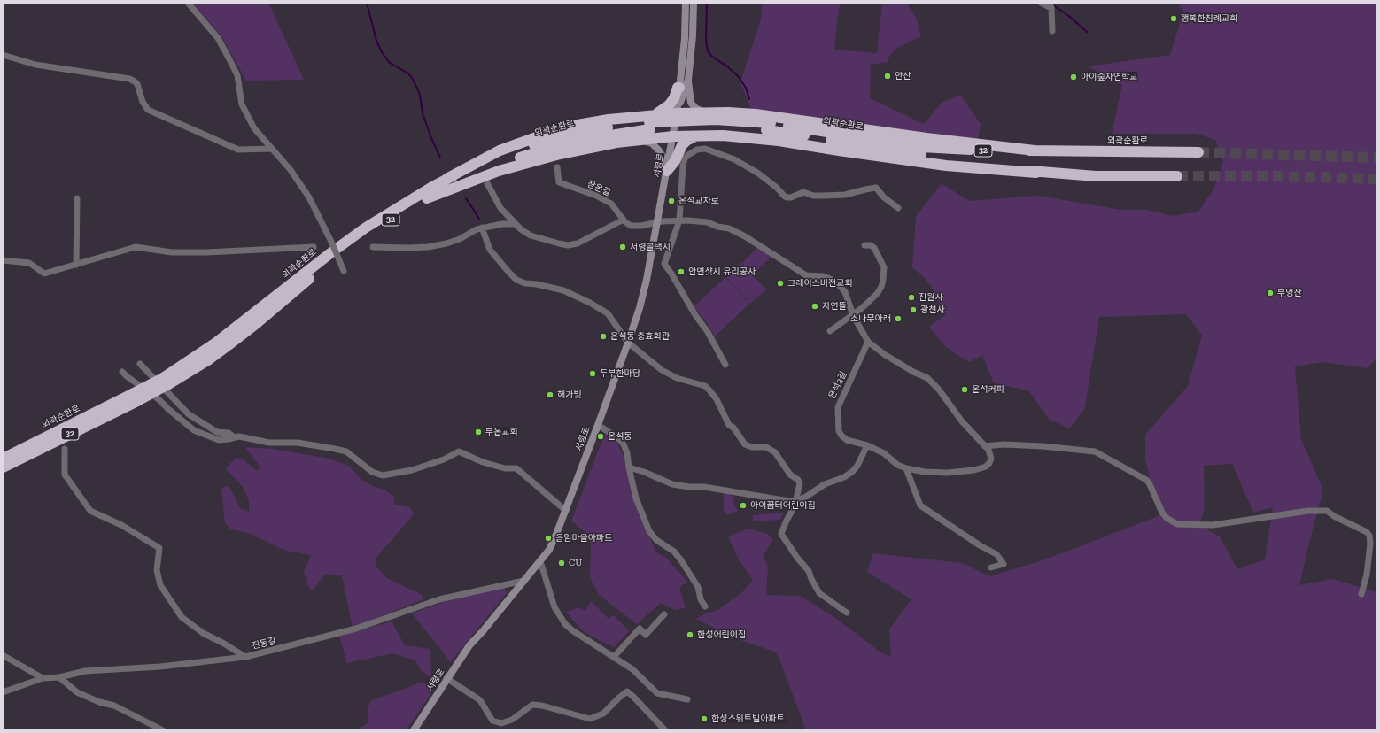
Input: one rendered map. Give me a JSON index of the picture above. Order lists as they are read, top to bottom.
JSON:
{
  "streets": {
    "highway": ["외곽순환로", "32"],
    "street": [
      "서령로",
      "잠온길",
      "온석2길",
      "진동길"
    ]
  },
  "crossings": [
    ["서령로", "잠온길"],
    ["서령로", "진동길"]
  ],
  "places": [
    "행복한침례교회",
    "안산",
    "아이숲자연학교",
    "온석교차로",
    "서령콜택시",
    "안면샷시 유리공사",
    "그레이스비전교회",
    "부엉산",
    "진원사",
    "자연뜰",
    "광천사",
    "소나무아래",
    "온석동 충효회관",
    "두부한마당",
    "온석커피",
    "해가빛",
    "부온교회",
    "온석동",
    "아이꿈터어린이집",
    "음암마을아파트",
    "CU",
    "한성어린이집",
    "한성스위트빌아파트"
  ]
}
